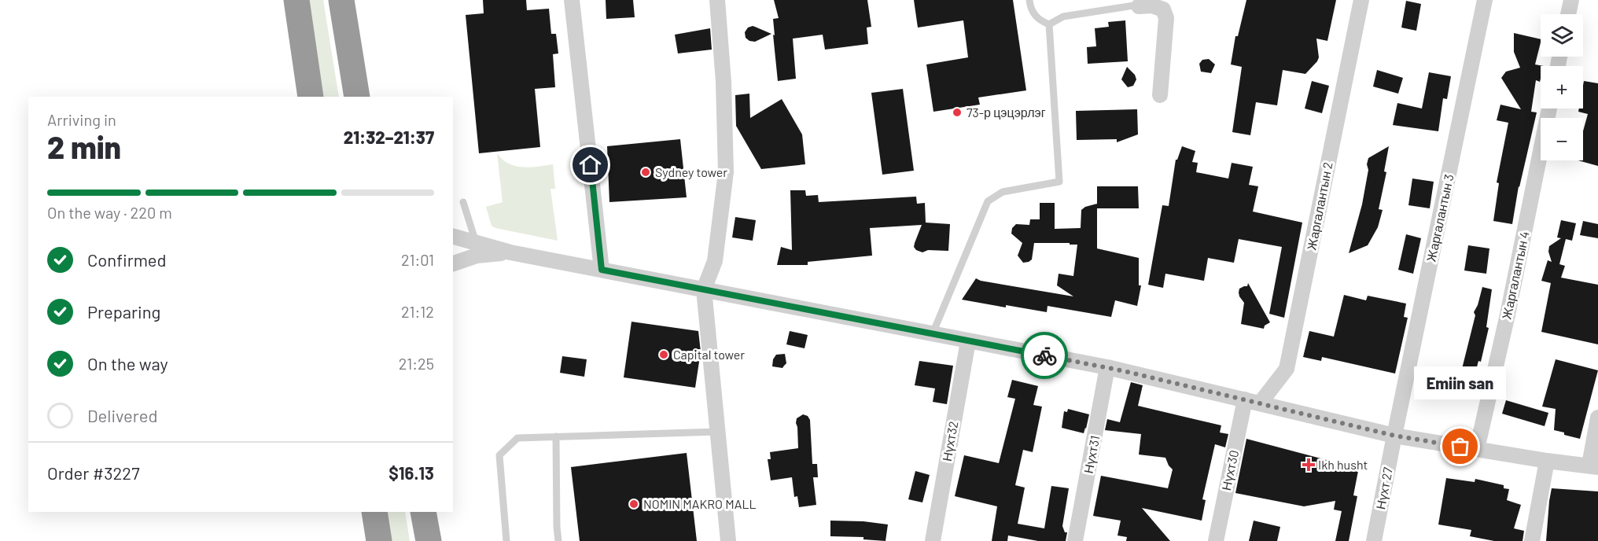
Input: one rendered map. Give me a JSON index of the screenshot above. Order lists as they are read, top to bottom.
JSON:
{
  "streets": {
    "street": [
      "Жаргалантын 2",
      "Жаргалантын 3",
      "Жаргалантын 4",
      "Нүхт32",
      "Нүхт31",
      "Нүхт30",
      "Нүхт 27"
    ]
  },
  "crossings": [
    ["Жаргалантын 2", "Нүхт30"],
    ["Жаргалантын 3", "Нүхт 27"]
  ],
  "places": {
    "other": [
      "73-р цэцэрлэг",
      "Sydney tower",
      "Capital tower",
      "Emiin san",
      "NOMIN MAKRO MALL"
    ],
    "health": ["Ikh husht"]
  },
  "page": {
    "map_buttons": ["+", "−"],
    "heading": ["2 min", "Arriving in", "21:32–21:37"],
    "panel": ["Order #3227", "$16.13"],
    "bar": "On the way · 220 m",
    "list": [
      ["Confirmed", "21:01"],
      ["Preparing", "21:12"],
      ["On the way", "21:25"],
      "Delivered"
    ],
    "bubble": "Emiin san"
  }
}
